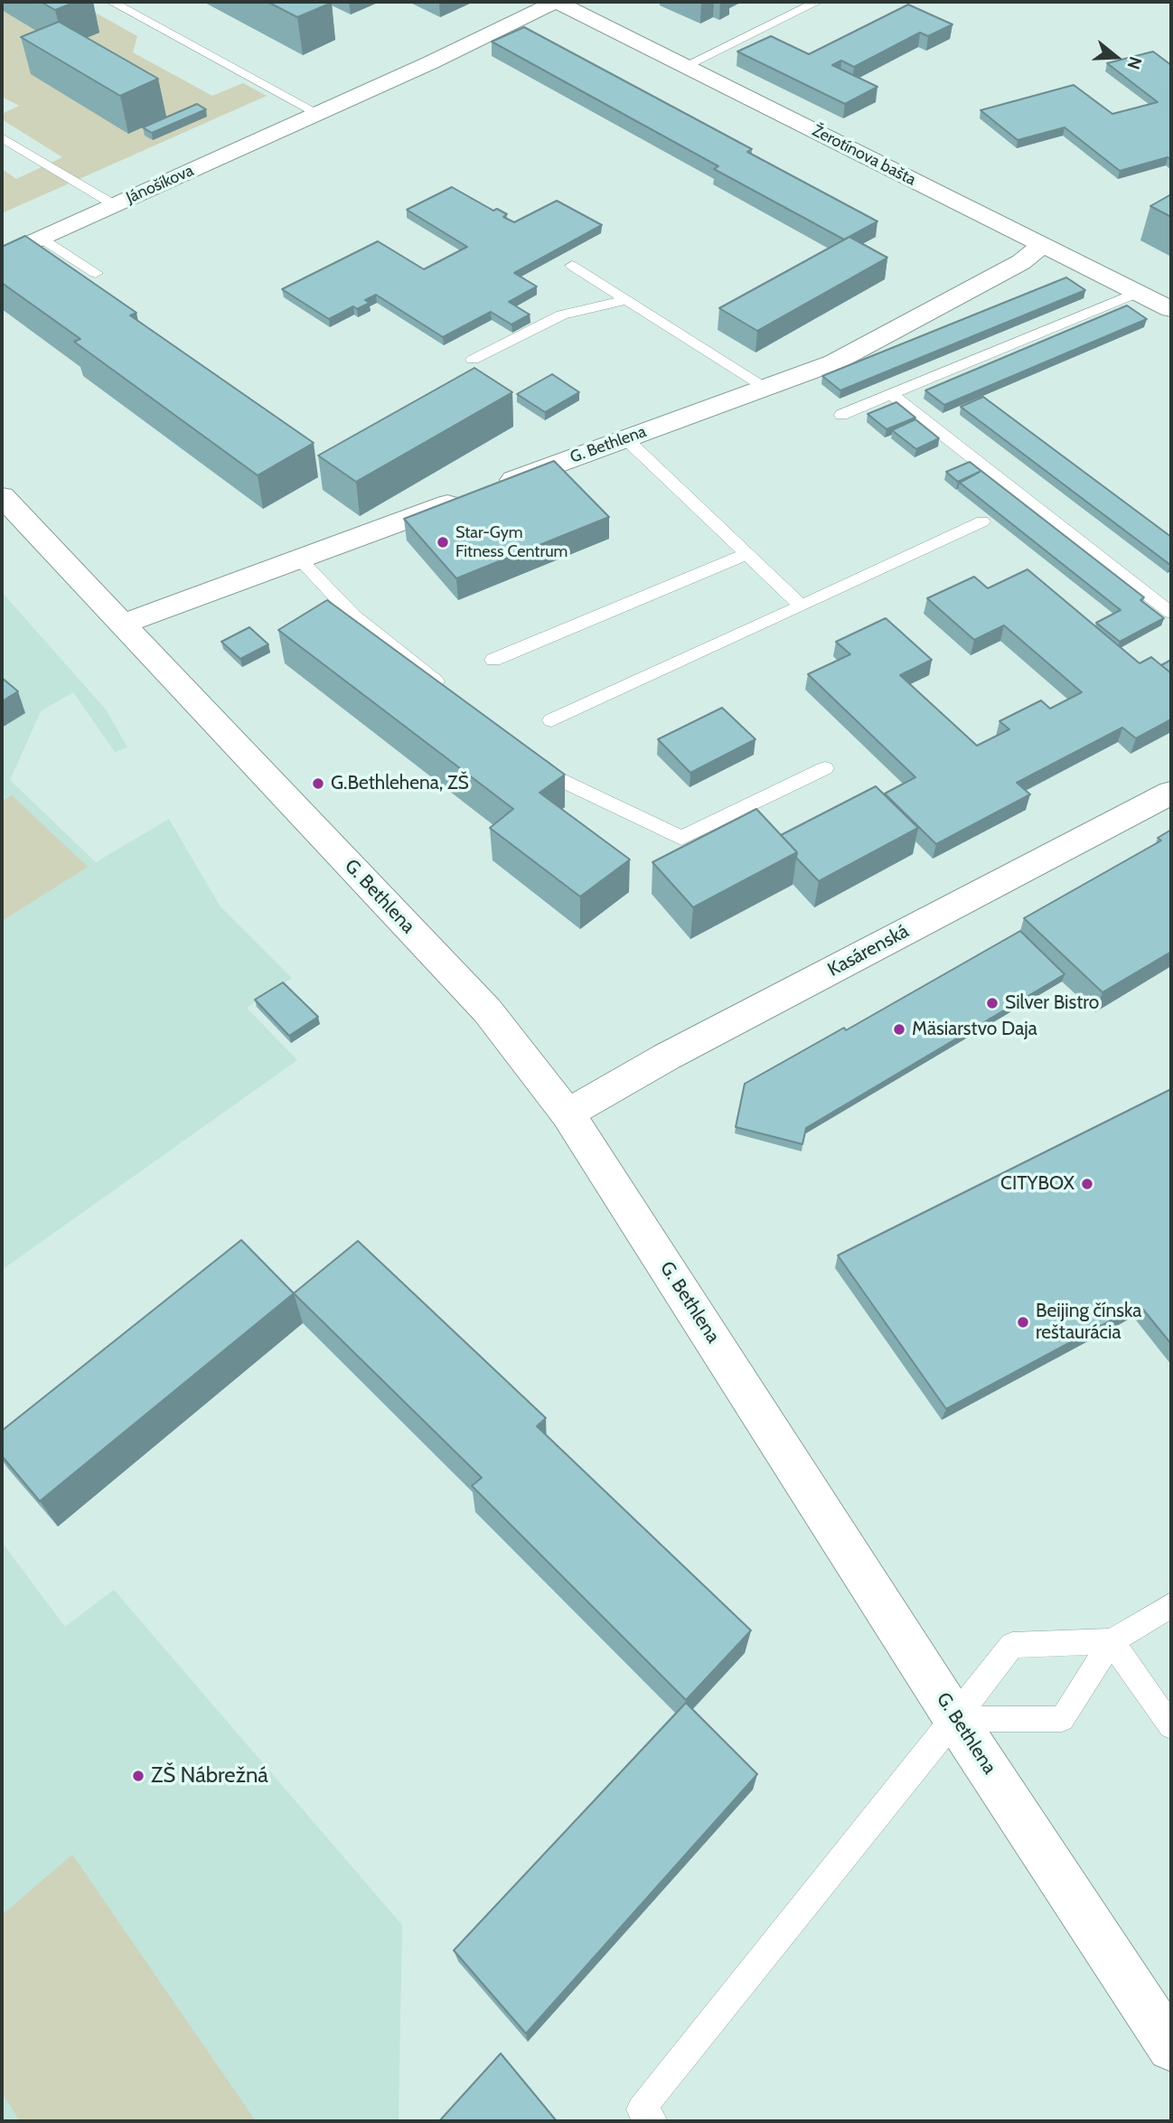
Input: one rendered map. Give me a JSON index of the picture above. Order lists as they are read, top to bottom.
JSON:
{
  "streets": {
    "street": [
      "Žerotínova bašta",
      "Jánošíkova",
      "G. Bethlena",
      "Kasárenská"
    ]
  },
  "crossings": [
    ["Žerotínova bašta", "Jánošíkova"],
    ["Žerotínova bašta", "G. Bethlena"],
    ["G. Bethlena", "Kasárenská"]
  ],
  "places": [
    "Star-Gym Fitness Centrum",
    "G.Bethlehena, ZŠ",
    "Silver Bistro",
    "Mäsiarstvo Daja",
    "CITYBOX",
    "Beijing čínska reštaurácia",
    "ZŠ Nábrežná"
  ],
  "north": "right"
}
